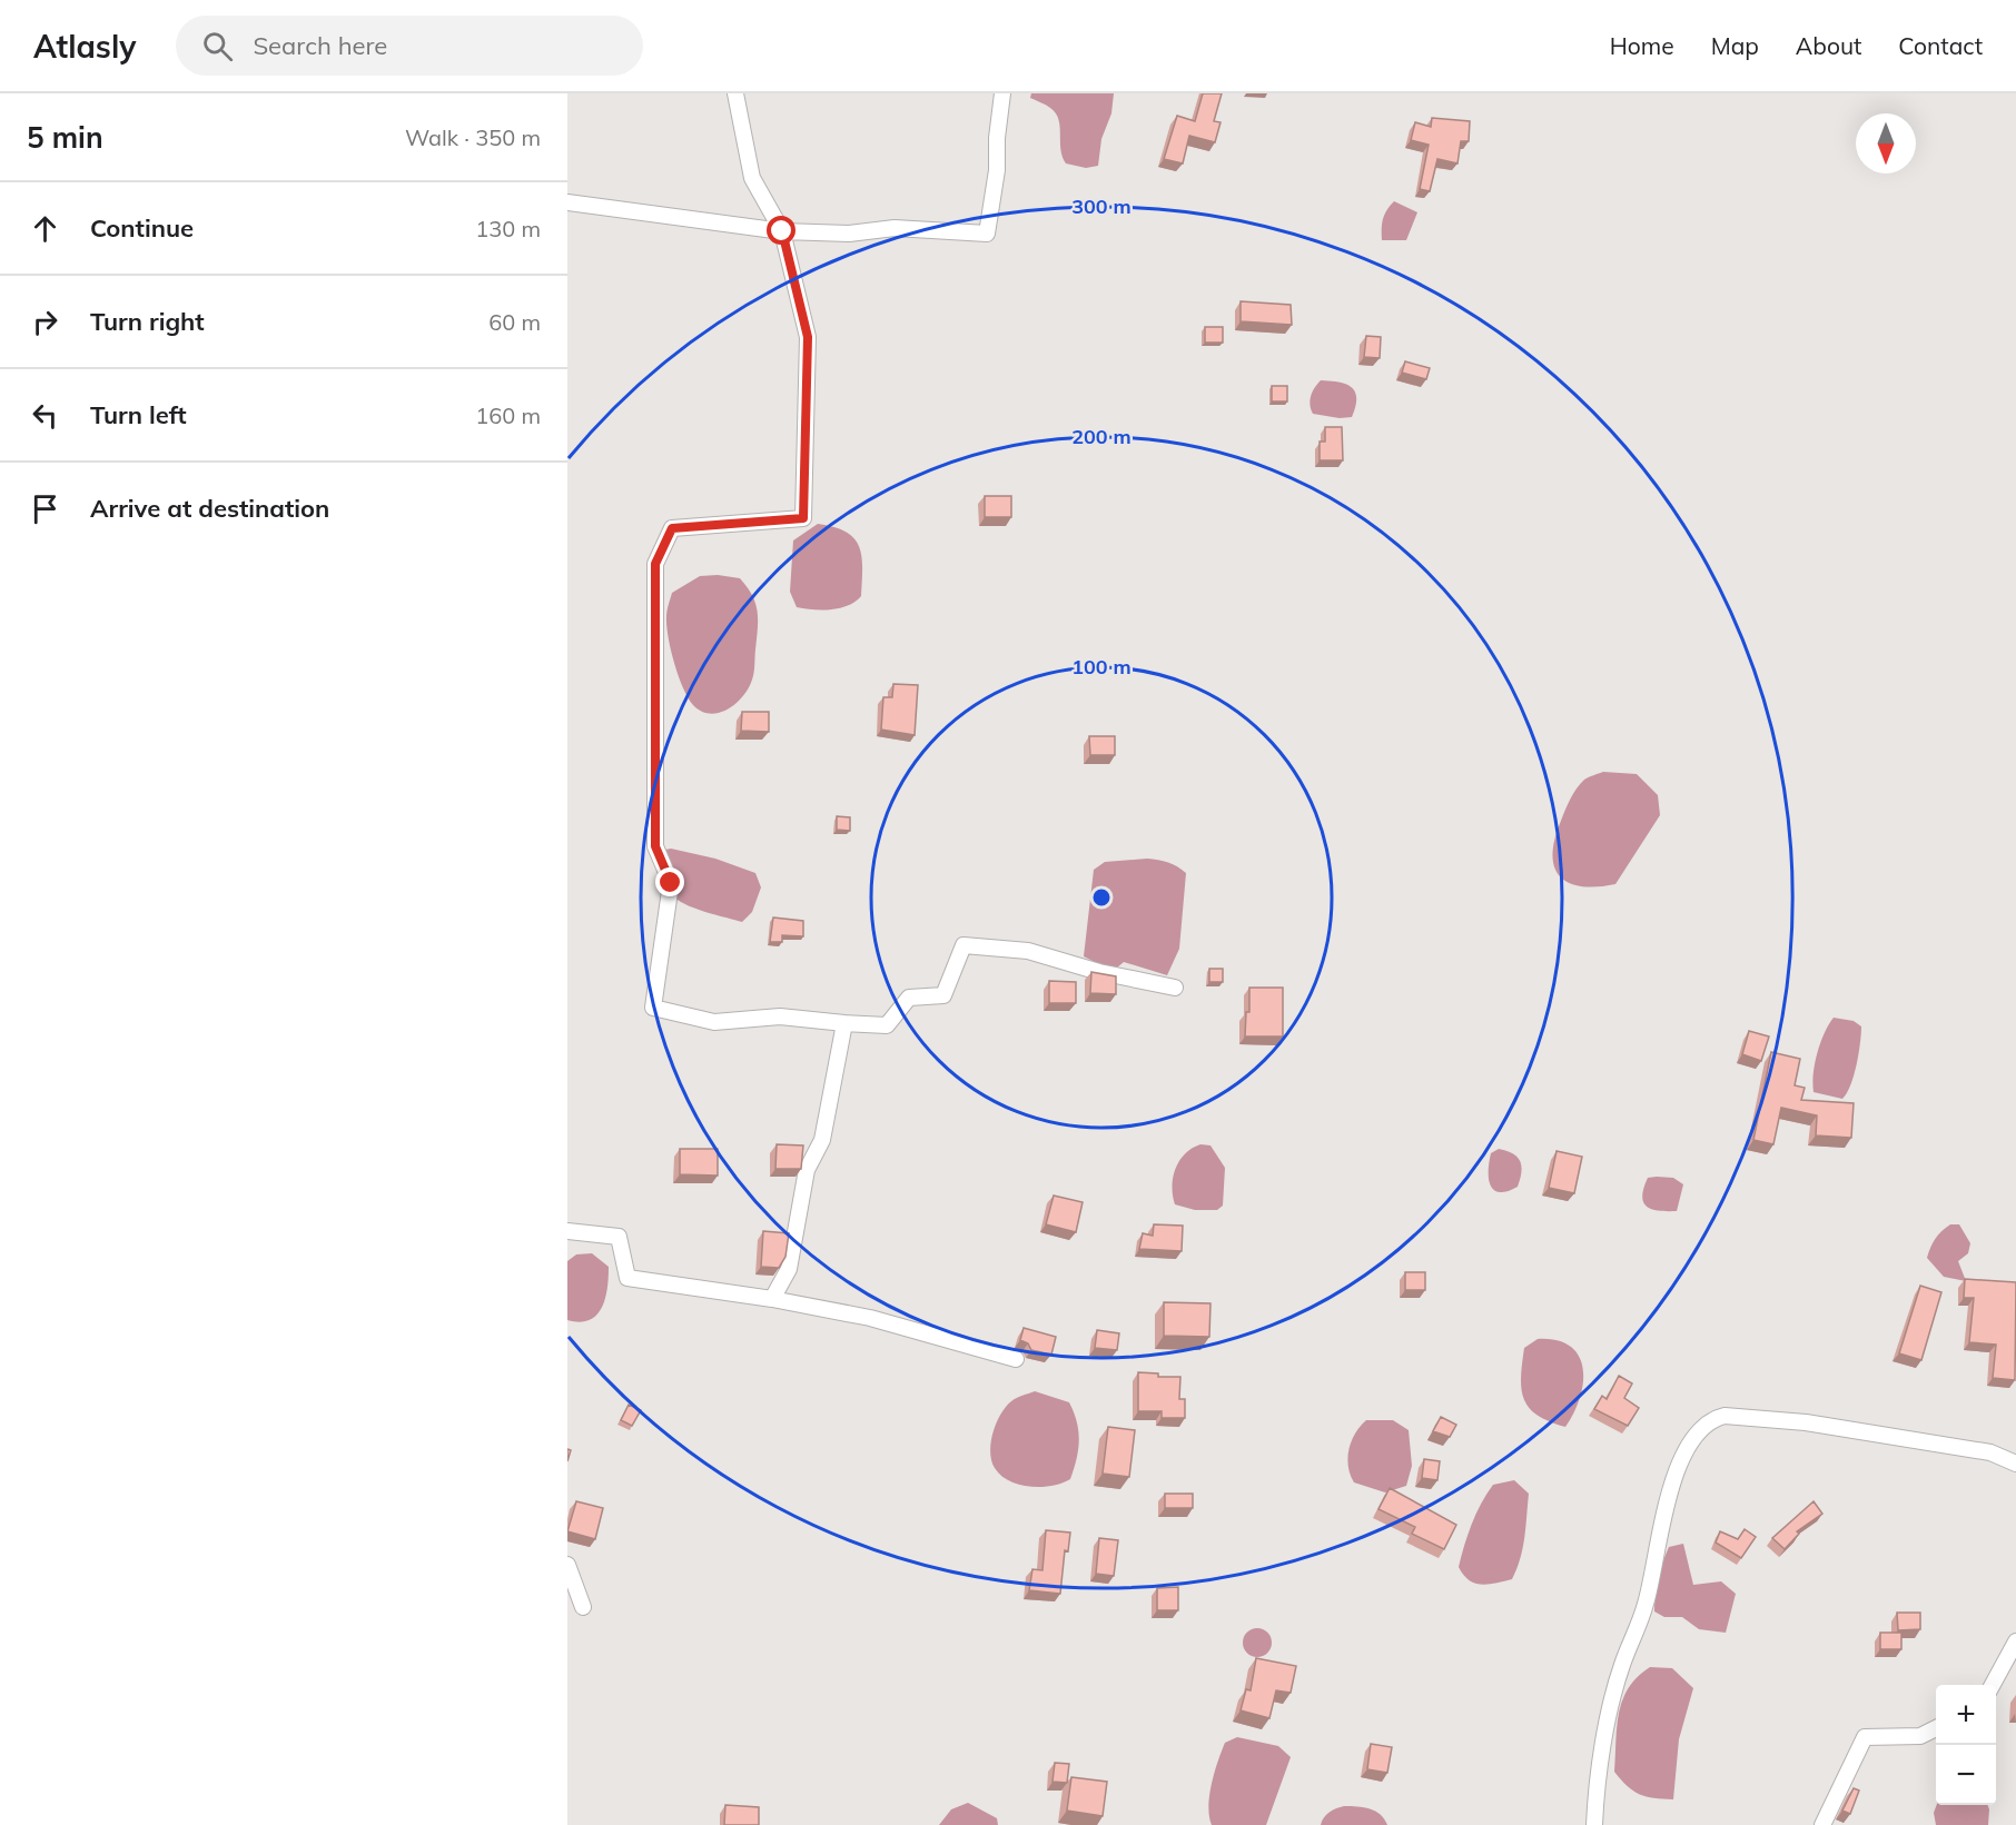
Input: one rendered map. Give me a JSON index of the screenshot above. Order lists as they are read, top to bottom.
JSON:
{
  "north": "bottom",
  "page": {
    "header": "Atlasly",
    "search": "Search here",
    "nav": [
      "Home",
      "Map",
      "About",
      "Contact"
    ],
    "heading": ["5 min", "Walk · 350 m"],
    "list": [
      ["Continue", "130 m"],
      ["Turn right", "60 m"],
      ["Turn left", "160 m"],
      "Arrive at destination"
    ],
    "map_buttons": ["+", "−"]
  },
  "rings": ["300 m", "200 m", "100 m"]
}
